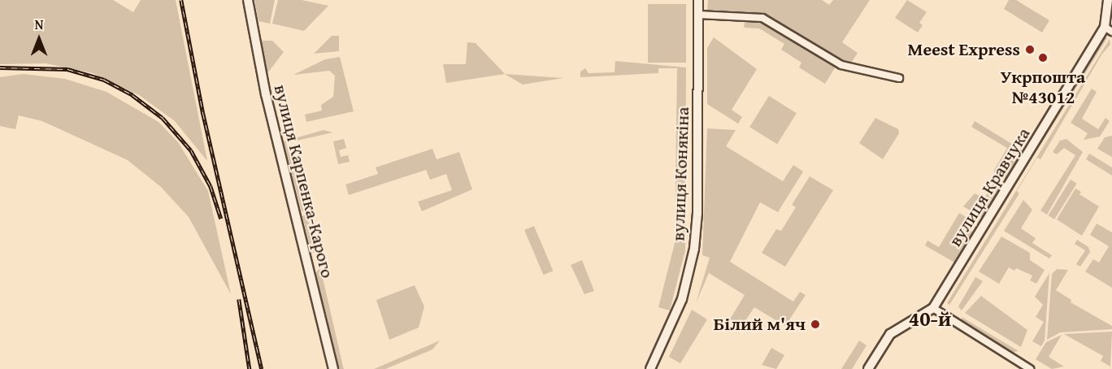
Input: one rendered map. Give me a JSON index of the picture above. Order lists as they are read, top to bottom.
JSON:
{
  "streets": {
    "main road": ["вулиця Конякіна", "вулиця Карпенка-Карого", "вулиця Кравчука"]
  },
  "districts": ["40-й"],
  "places": ["Meest Express", "Укрпошта №43012", "Білий м'яч"],
  "north": "top"
}
